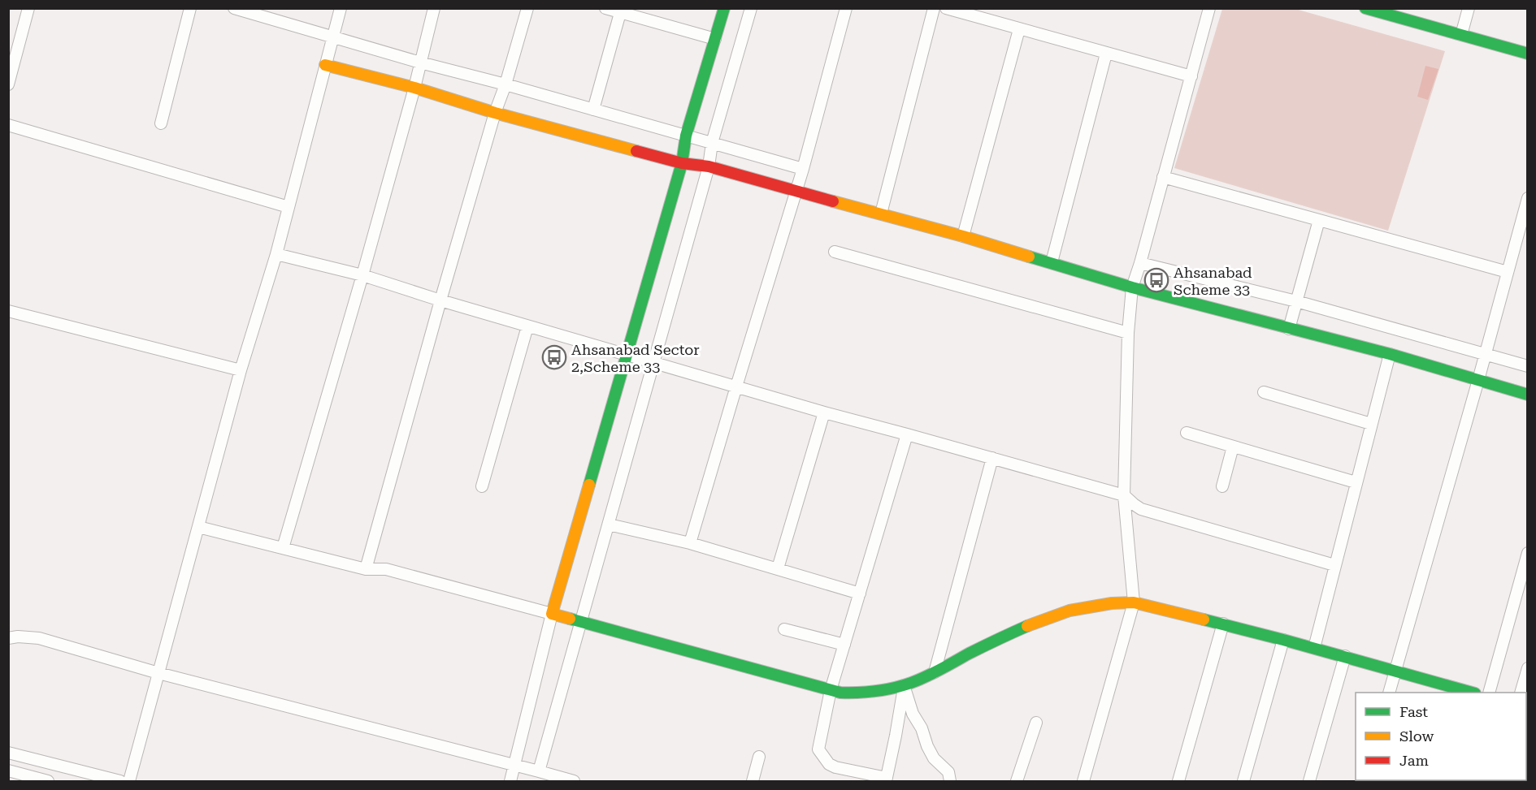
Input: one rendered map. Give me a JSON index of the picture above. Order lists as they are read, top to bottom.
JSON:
{
  "places": {
    "bus stop": ["Ahsanabad Scheme 33", "Ahsanabad Sector 2,Scheme 33"]
  },
  "legend": ["Fast", "Slow", "Jam"]
}
